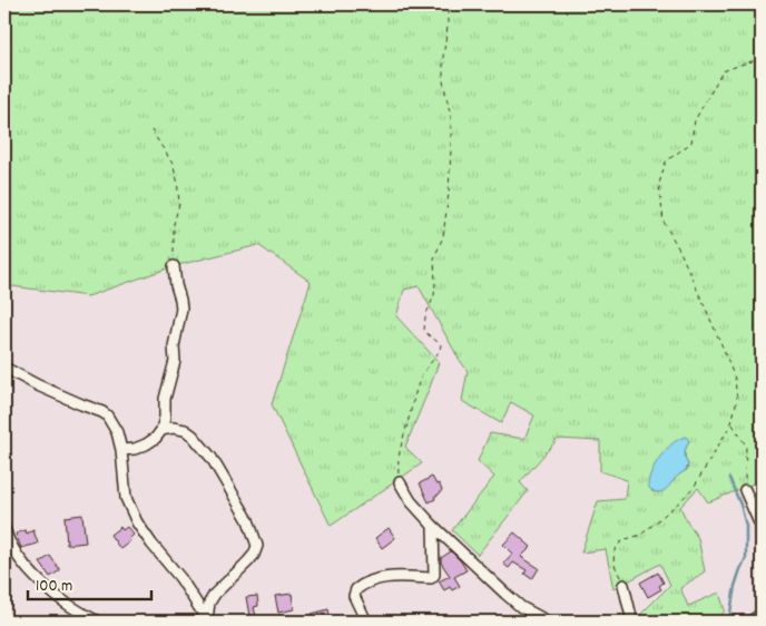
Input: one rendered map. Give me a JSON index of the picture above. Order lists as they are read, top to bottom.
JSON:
{
  "scale_bar": "100 m"
}
